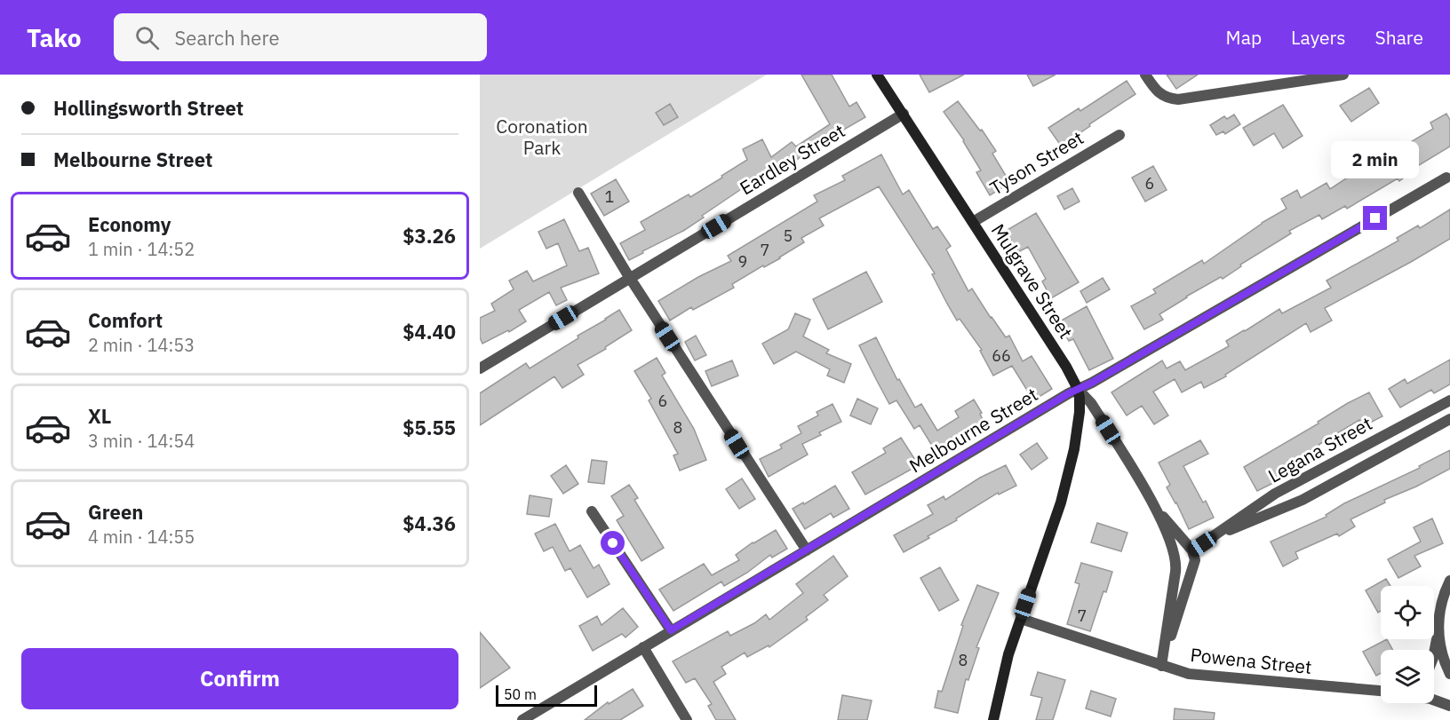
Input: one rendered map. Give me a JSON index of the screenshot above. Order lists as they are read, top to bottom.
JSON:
{
  "streets": {
    "street": [
      "Eardley Street",
      "Tyson Street",
      "Mulgrave Street",
      "Melbourne Street",
      "Legana Street",
      "Powena Street"
    ]
  },
  "crossings": [
    ["Eardley Street", "Mulgrave Street"],
    ["Tyson Street", "Mulgrave Street"],
    ["Mulgrave Street", "Melbourne Street"],
    ["Mulgrave Street", "Legana Street"],
    ["Mulgrave Street", "Powena Street"]
  ],
  "parks": ["Coronation Park"],
  "house_numbers": [
    "6",
    "1",
    "5",
    "7",
    "9",
    "66",
    "6",
    "8",
    "7",
    "8"
  ],
  "scale_bar": "50 m",
  "page": {
    "header": "Tako",
    "search": "Search here",
    "nav": ["Map", "Layers", "Share"],
    "banner": ["Hollingsworth Street", "Melbourne Street"],
    "bubble": "2 min",
    "list": [
      {
        "name": "Economy",
        "note": "1 min · 14:52",
        "value": "$3.26"
      },
      {
        "name": "Comfort",
        "note": "2 min · 14:53",
        "value": "$4.40"
      },
      {
        "name": "XL",
        "note": "3 min · 14:54",
        "value": "$5.55"
      },
      {
        "name": "Green",
        "note": "4 min · 14:55",
        "value": "$4.36"
      }
    ],
    "buttons": "Confirm",
    "scale": "50 m"
  }
}
